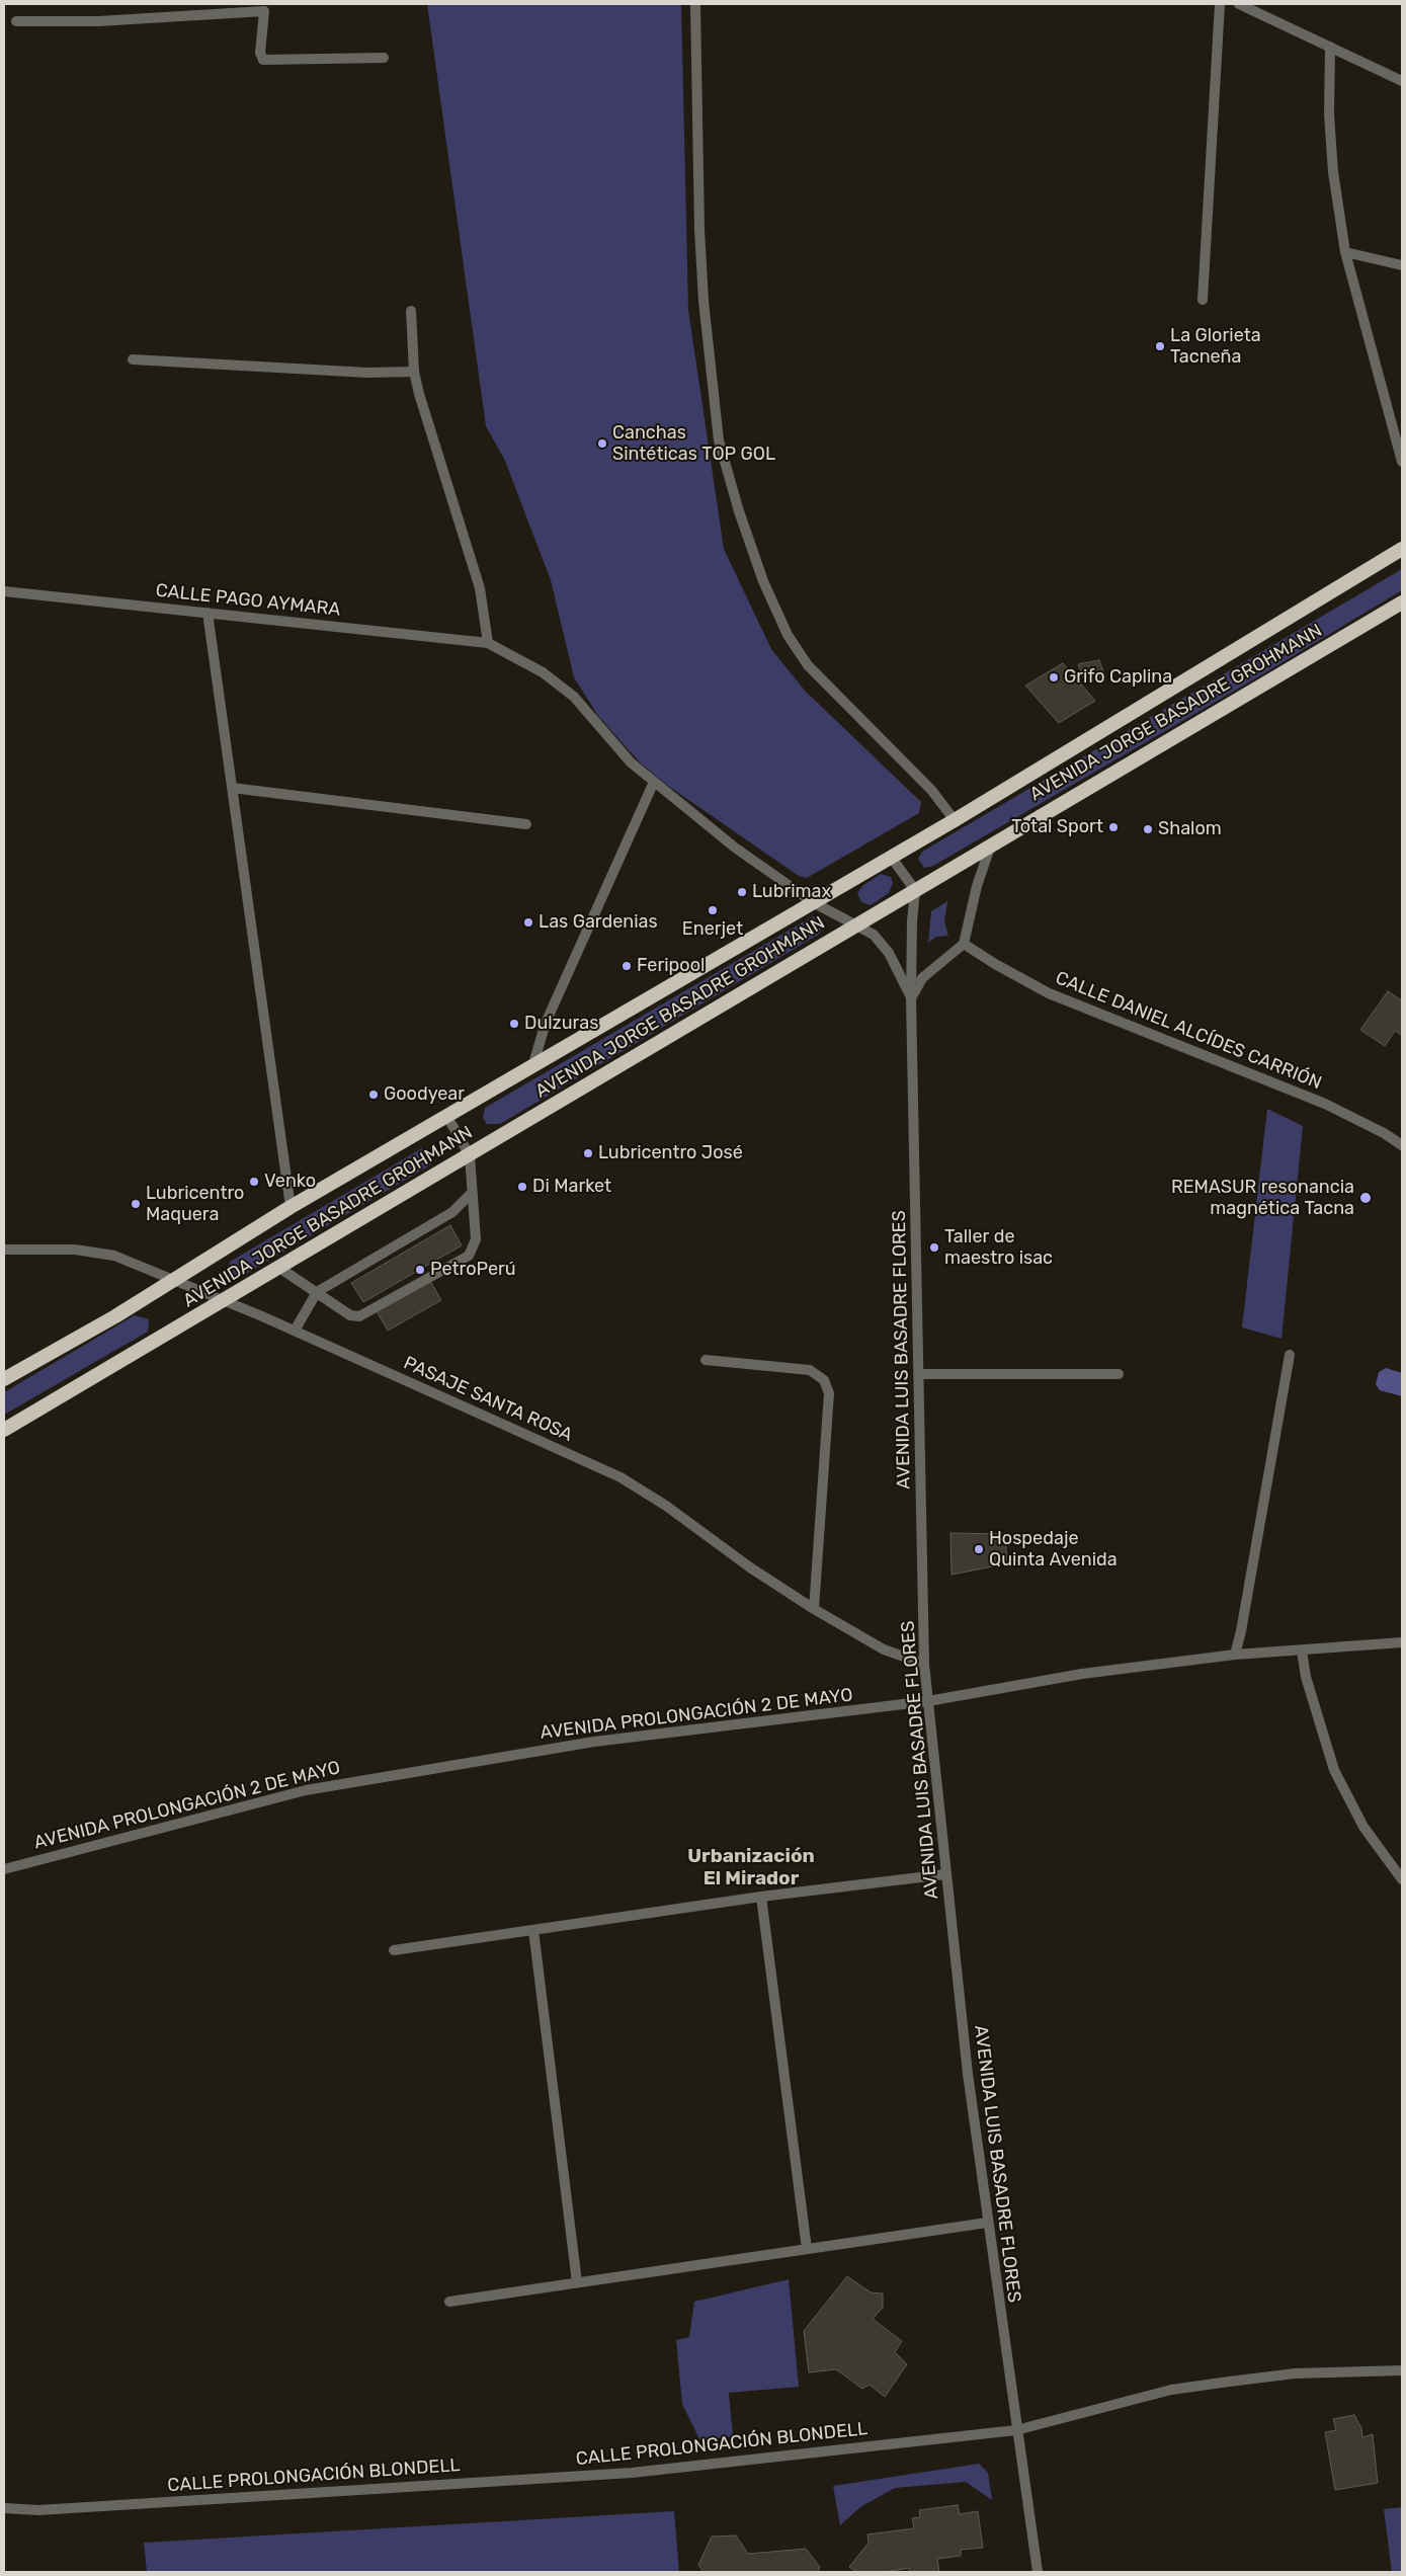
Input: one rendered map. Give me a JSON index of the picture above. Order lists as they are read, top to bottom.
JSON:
{
  "streets": {
    "highway": ["AVENIDA JORGE BASADRE GROHMANN"],
    "street": [
      "CALLE PAGO AYMARA",
      "CALLE DANIEL ALCÍDES CARRIÓN",
      "AVENIDA LUIS BASADRE FLORES",
      "PASAJE SANTA ROSA",
      "AVENIDA PROLONGACIÓN 2 DE MAYO",
      "CALLE PROLONGACIÓN BLONDELL"
    ]
  },
  "crossings": [
    ["AVENIDA JORGE BASADRE GROHMANN", "AVENIDA LUIS BASADRE FLORES"],
    ["AVENIDA JORGE BASADRE GROHMANN", "PASAJE SANTA ROSA"],
    ["AVENIDA LUIS BASADRE FLORES", "PASAJE SANTA ROSA"],
    ["AVENIDA LUIS BASADRE FLORES", "AVENIDA PROLONGACIÓN 2 DE MAYO"],
    ["AVENIDA LUIS BASADRE FLORES", "CALLE PROLONGACIÓN BLONDELL"]
  ],
  "districts": ["Urbanización El Mirador"],
  "places": [
    "La Glorieta Tacneña",
    "Canchas Sintéticas TOP GOL",
    "Grifo Caplina",
    "Total Sport",
    "Shalom",
    "Lubrimax",
    "Enerjet",
    "Las Gardenias",
    "Feripool",
    "Dulzuras",
    "Goodyear",
    "Lubricentro José",
    "Venko",
    "Di Market",
    "REMASUR resonancia magnética Tacna",
    "Lubricentro Maquera",
    "Taller de maestro isac",
    "PetroPerú",
    "Hospedaje Quinta Avenida"
  ]
}
